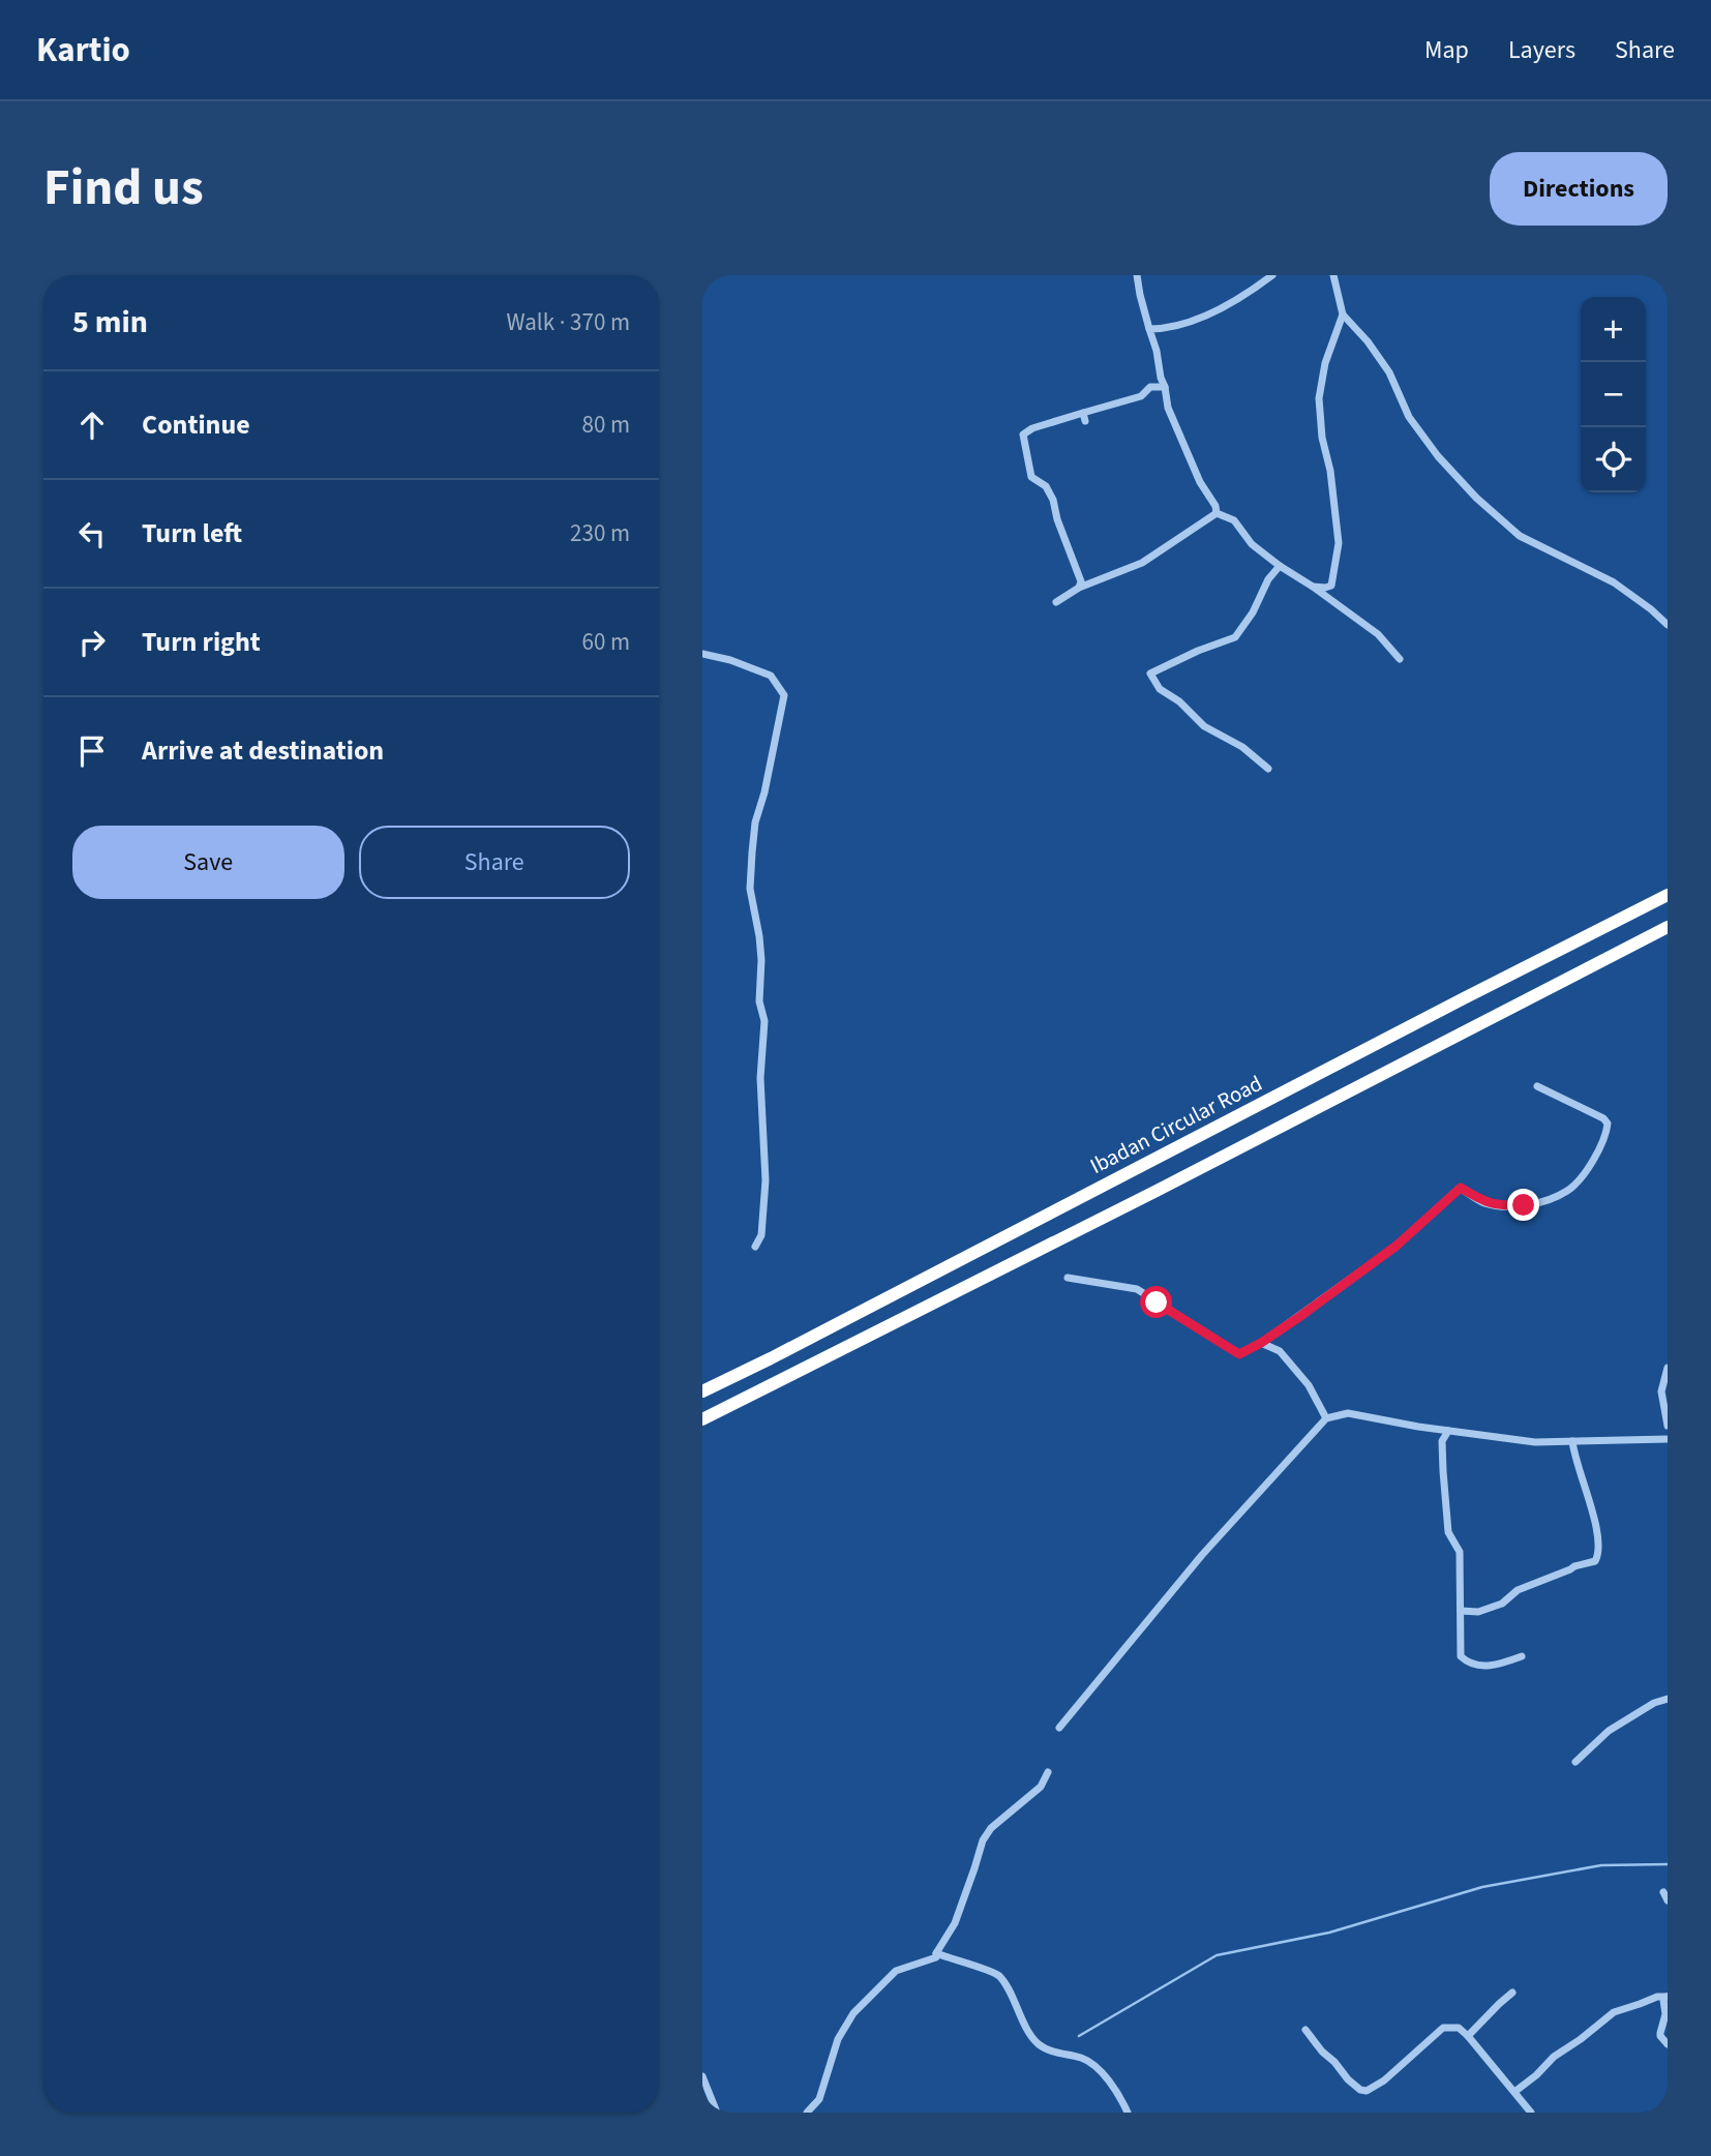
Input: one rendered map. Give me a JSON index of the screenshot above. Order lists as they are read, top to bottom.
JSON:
{
  "streets": {
    "highway": ["Ibadan Circular Road"]
  },
  "page": {
    "header": "Kartio",
    "nav": ["Map", "Layers", "Share"],
    "title": "Find us",
    "buttons": [
      "Directions",
      ["Save", "Share"]
    ],
    "heading": ["5 min", "Walk · 370 m"],
    "map_buttons": ["+", "−"],
    "list": [
      ["Continue", "80 m"],
      ["Turn left", "230 m"],
      ["Turn right", "60 m"],
      "Arrive at destination"
    ]
  }
}
